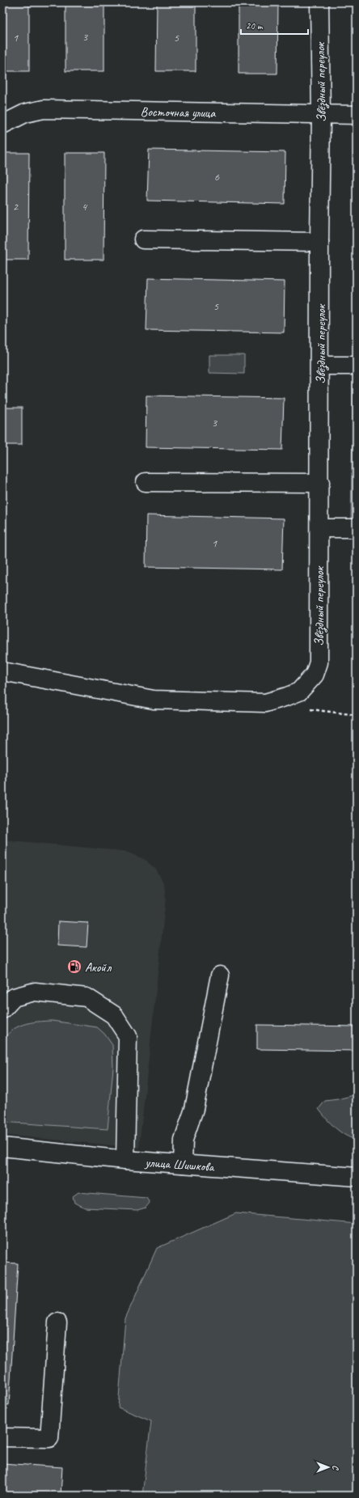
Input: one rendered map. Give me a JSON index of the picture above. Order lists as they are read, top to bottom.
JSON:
{
  "streets": {
    "street": ["Звёздный переулок", "Восточная улица", "улица Шишкова"]
  },
  "crossings": [
    ["Звёздный переулок", "Восточная улица"]
  ],
  "places": {
    "fuel station": ["Акойл"]
  },
  "house_numbers": [
    "3",
    "1",
    "5",
    "6",
    "2",
    "4",
    "5",
    "3",
    "1"
  ],
  "scale_bar": "20 m",
  "north": "right"
}
